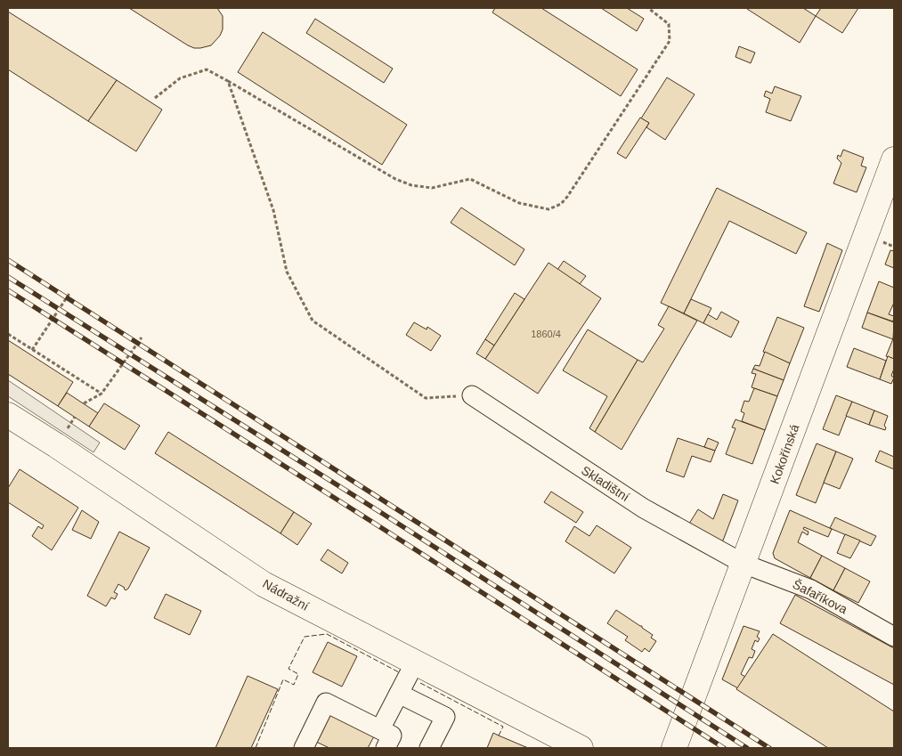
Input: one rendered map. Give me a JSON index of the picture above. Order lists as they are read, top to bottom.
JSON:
{
  "streets": {
    "main road": ["Kokořínská", "Nádražní"],
    "street": ["Skladištní", "Šafaříkova"]
  },
  "crossings": [
    ["Kokořínská", "Skladištní"],
    ["Kokořínská", "Šafaříkova"],
    ["Skladištní", "Šafaříkova"]
  ],
  "house_numbers": ["1860/4"]
}
